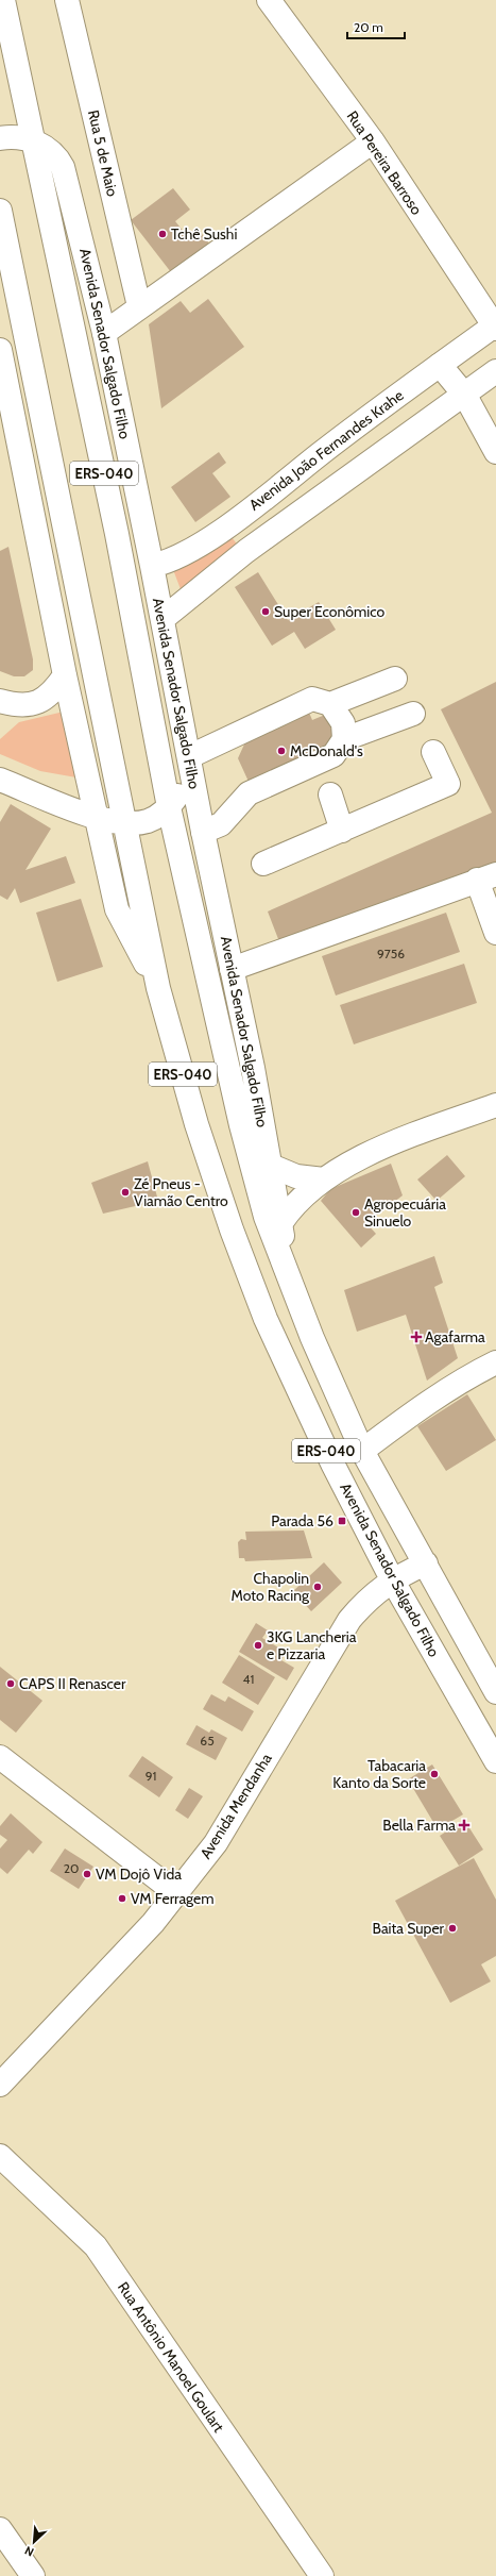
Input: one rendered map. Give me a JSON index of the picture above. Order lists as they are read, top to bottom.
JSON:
{
  "streets": {
    "main road": [
      "Rua 5 de Maio",
      "Rua Pereira Barroso",
      "Avenida Senador Salgado Filho",
      "Avenida João Fernandes Krahe",
      "ERS-040",
      "Avenida Mendanha",
      "Rua Antônio Manoel Goulart"
    ]
  },
  "crossings": [
    ["Rua Pereira Barroso", "Avenida João Fernandes Krahe"],
    ["Avenida Senador Salgado Filho", "Avenida João Fernandes Krahe"],
    ["Avenida Senador Salgado Filho", "Avenida Mendanha"]
  ],
  "places": {
    "other": [
      "Tchê Sushi",
      "Super Econômico",
      "McDonald's",
      "Zé Pneus - Viamão Centro",
      "Agropecuária Sinuelo",
      "Chapolin Moto Racing",
      "3KG Lancheria e Pizzaria",
      "CAPS II Renascer",
      "Tabacaria Kanto da Sorte",
      "VM Dojô Vida",
      "VM Ferragem",
      "Baita Super"
    ],
    "health": ["Agafarma", "Bella Farma"],
    "transit": ["Parada 56"]
  },
  "house_numbers": [
    "9756",
    "41",
    "65",
    "91",
    "20"
  ],
  "scale_bar": "20 m",
  "north": "bottom left"
}
